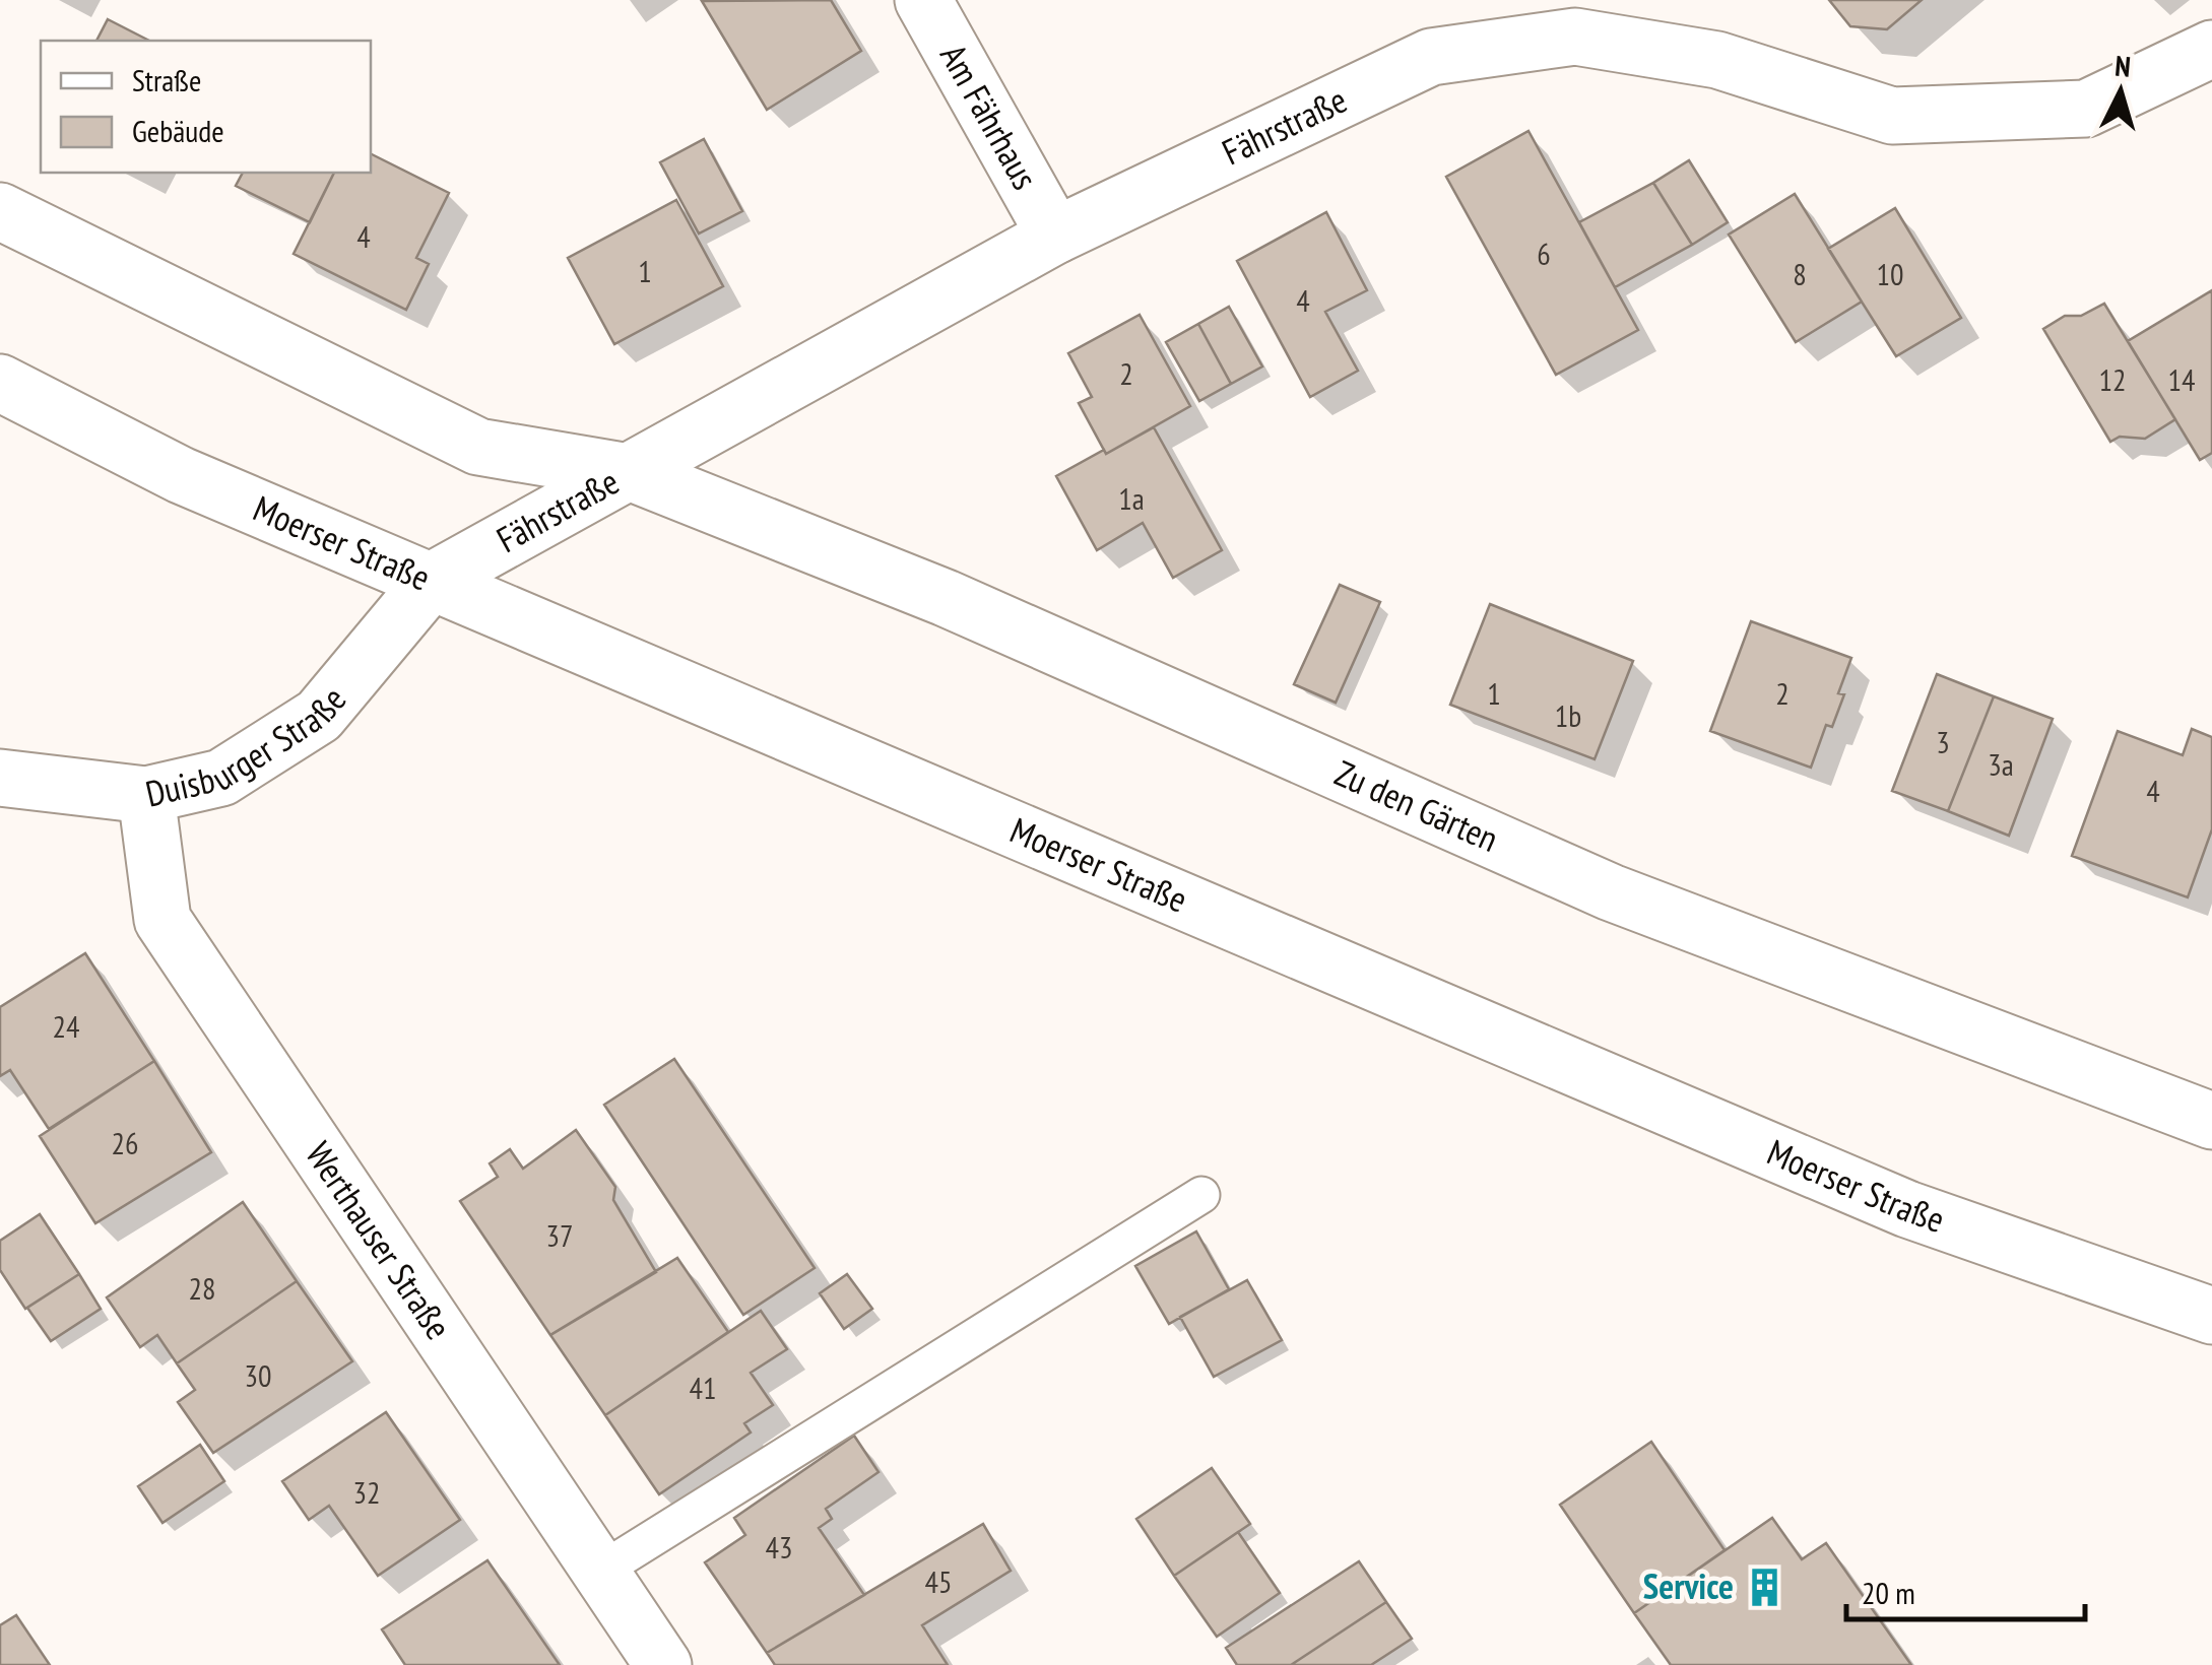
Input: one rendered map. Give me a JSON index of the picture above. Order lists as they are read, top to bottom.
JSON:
{
  "streets": {
    "street": [
      "Am Fährhaus",
      "Fährstraße",
      "Moerser Straße",
      "Duisburger Straße",
      "Zu den Gärten",
      "Werthauser Straße"
    ]
  },
  "crossings": [
    ["Am Fährhaus", "Fährstraße"],
    ["Fährstraße", "Moerser Straße"],
    ["Fährstraße", "Duisburger Straße"],
    ["Fährstraße", "Zu den Gärten"],
    ["Moerser Straße", "Duisburger Straße"],
    ["Duisburger Straße", "Werthauser Straße"]
  ],
  "places": {
    "building": ["Service"]
  },
  "house_numbers": [
    "4",
    "6",
    "1",
    "8",
    "10",
    "4",
    "2",
    "12",
    "14",
    "1a",
    "1",
    "2",
    "1b",
    "3",
    "3a",
    "4",
    "24",
    "26",
    "37",
    "28",
    "30",
    "41",
    "32",
    "43",
    "45"
  ],
  "legend": ["Straße", "Gebäude"],
  "scale_bar": "20 m",
  "north": "top"
}
